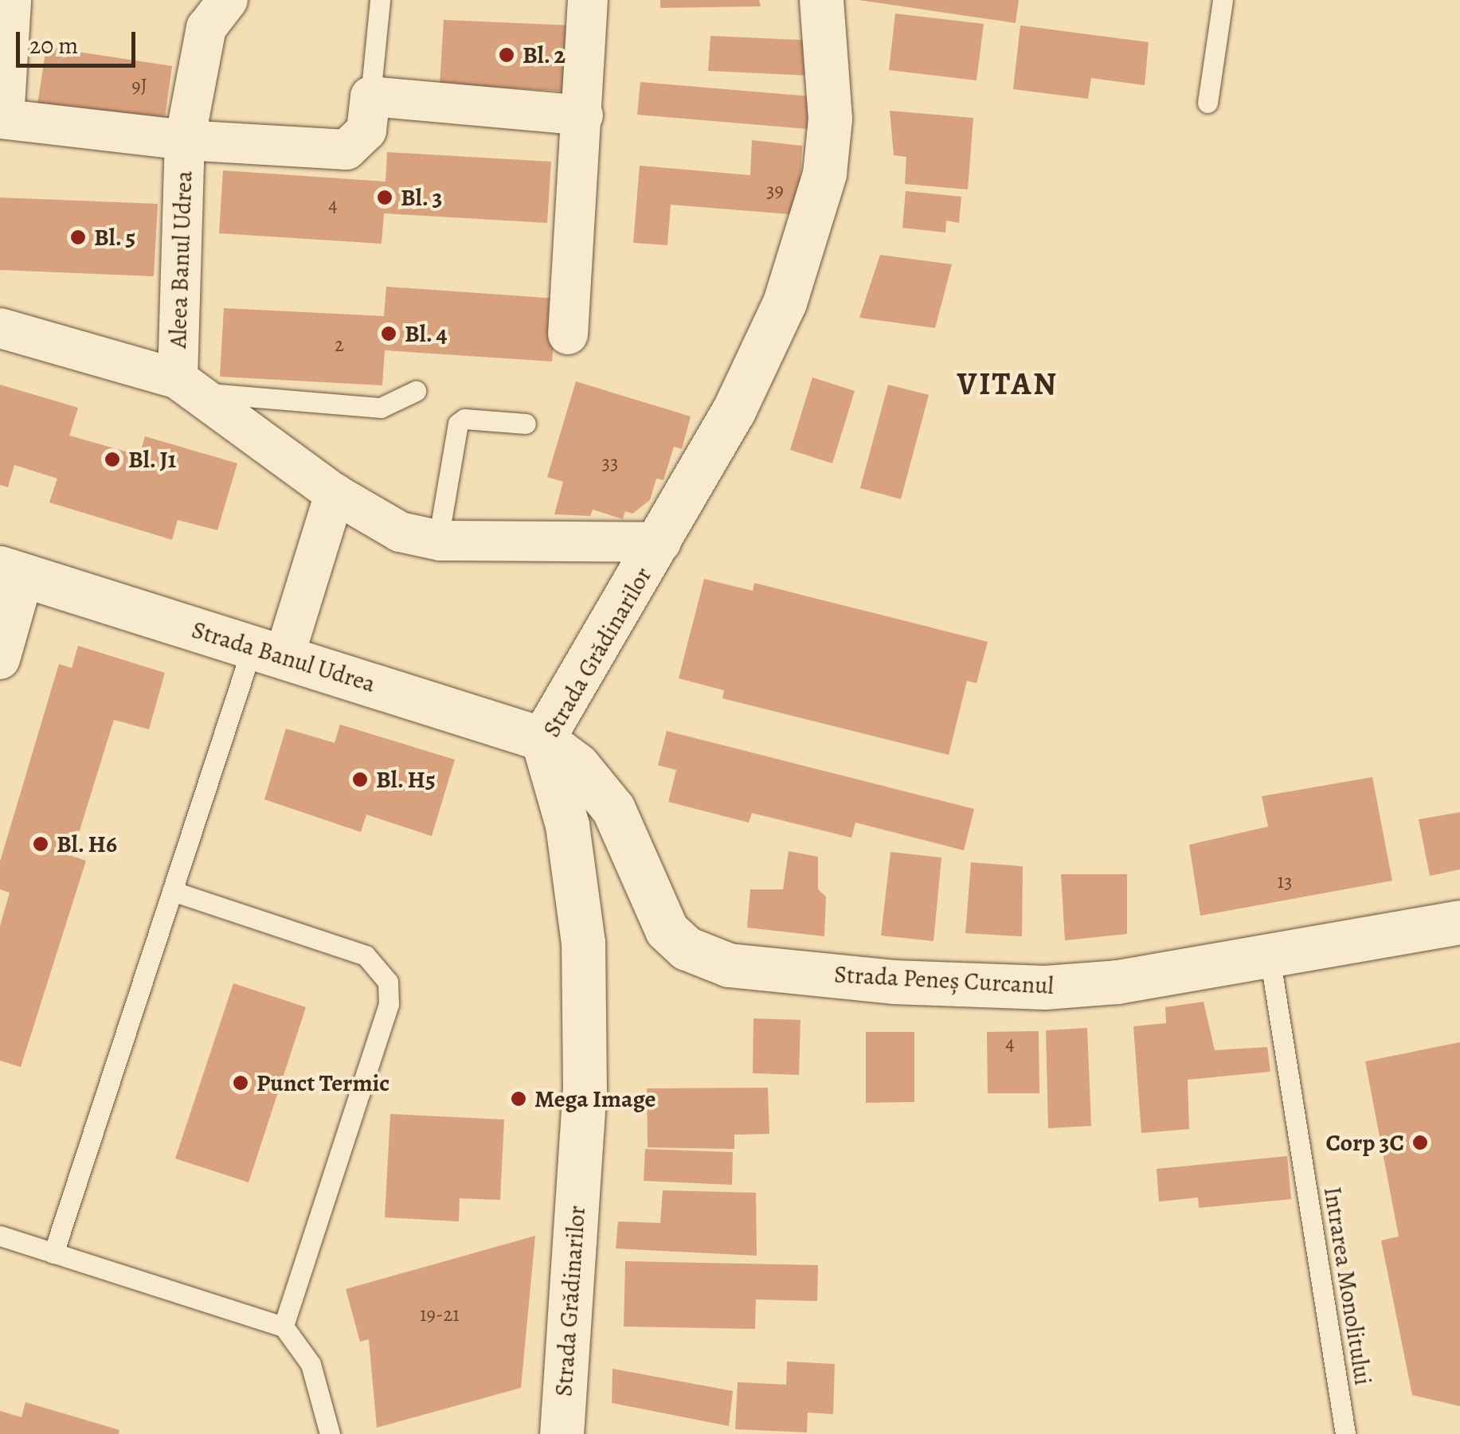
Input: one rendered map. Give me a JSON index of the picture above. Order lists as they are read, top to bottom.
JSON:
{
  "streets": {
    "street": [
      "Aleea Banul Udrea",
      "Strada Grădinarilor",
      "Strada Banul Udrea",
      "Strada Peneș Curcanul"
    ],
    "lane": ["Intrarea Monolitului"]
  },
  "crossings": [
    ["Strada Grădinarilor", "Strada Banul Udrea"],
    ["Strada Grădinarilor", "Strada Peneș Curcanul"],
    ["Strada Banul Udrea", "Strada Peneș Curcanul"],
    ["Strada Peneș Curcanul", "Intrarea Monolitului"]
  ],
  "districts": ["VITAN"],
  "places": [
    "Bl. 2",
    "Bl. 3",
    "Bl. 5",
    "Bl. 4",
    "Bl. J1",
    "Bl. H5",
    "Bl. H6",
    "Punct Termic",
    "Mega Image",
    "Corp 3C"
  ],
  "house_numbers": [
    "9J",
    "39",
    "4",
    "2",
    "33",
    "13",
    "4",
    "19-21"
  ],
  "scale_bar": "20 m"
}
